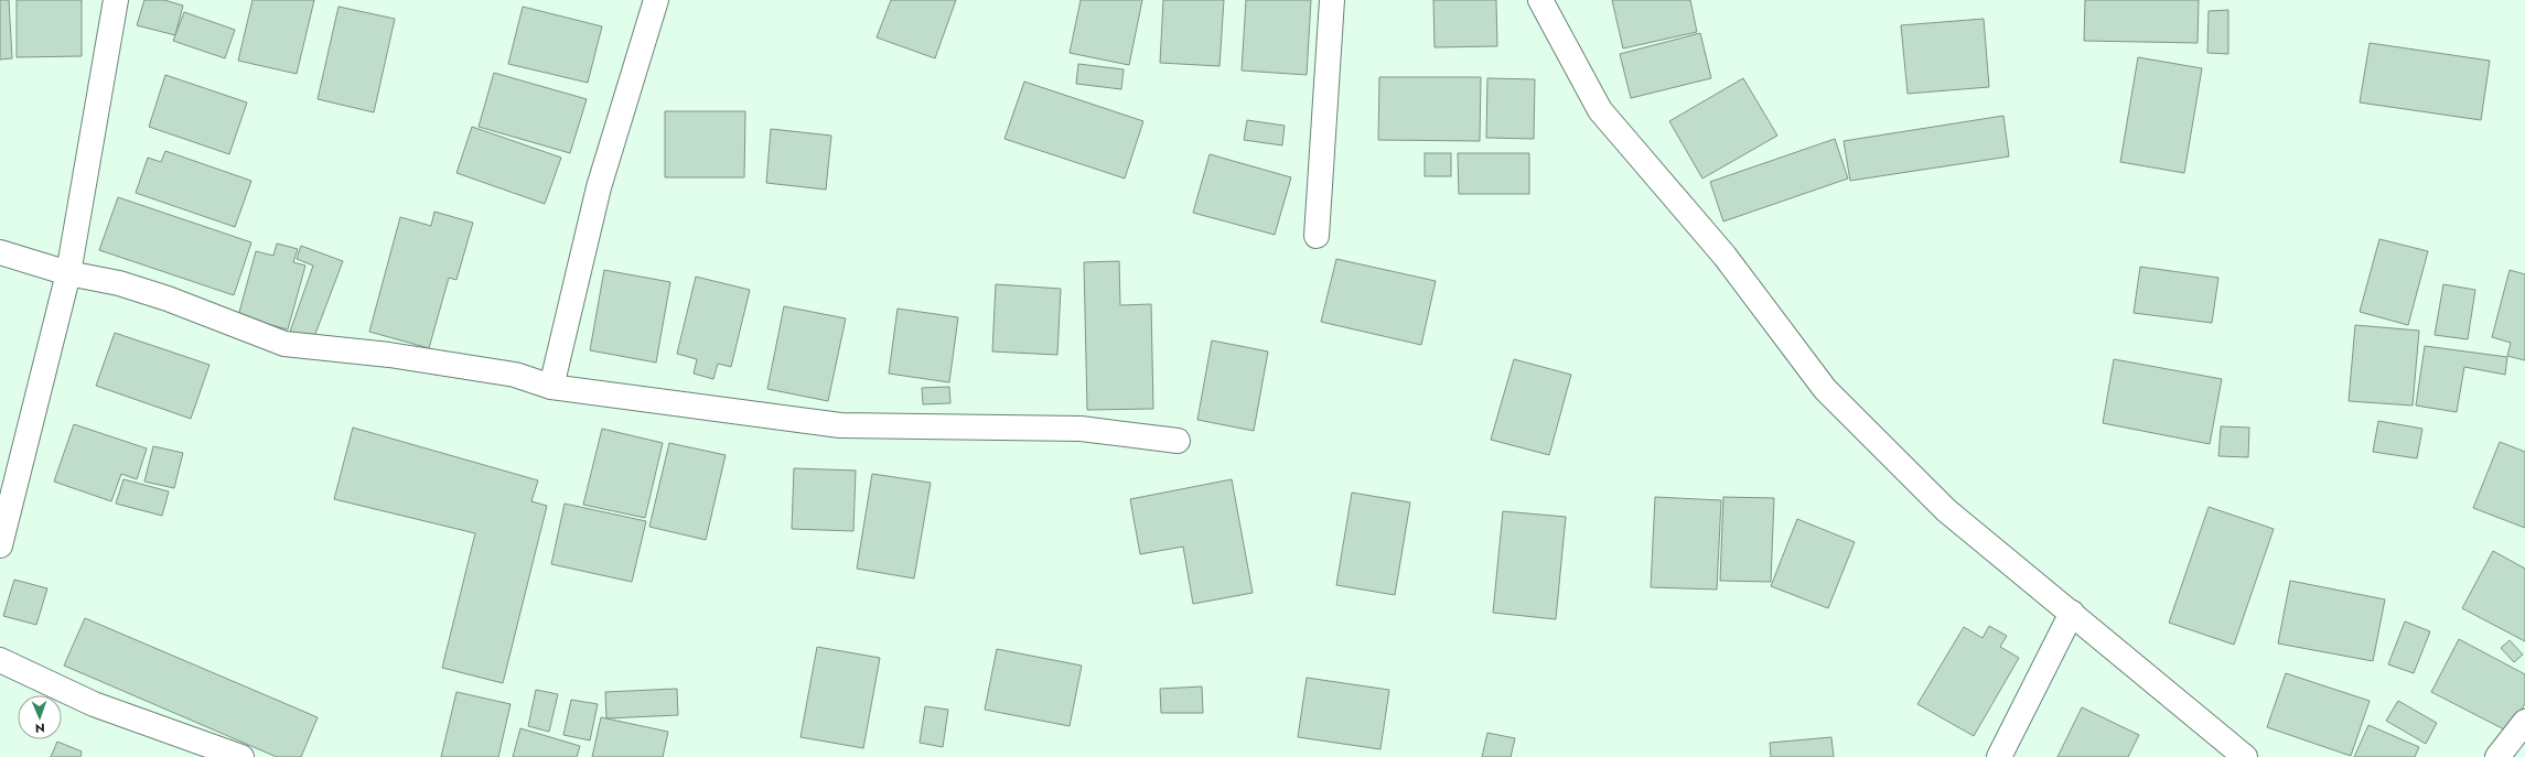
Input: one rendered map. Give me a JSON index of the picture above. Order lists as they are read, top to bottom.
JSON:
{
  "north": "bottom"
}
